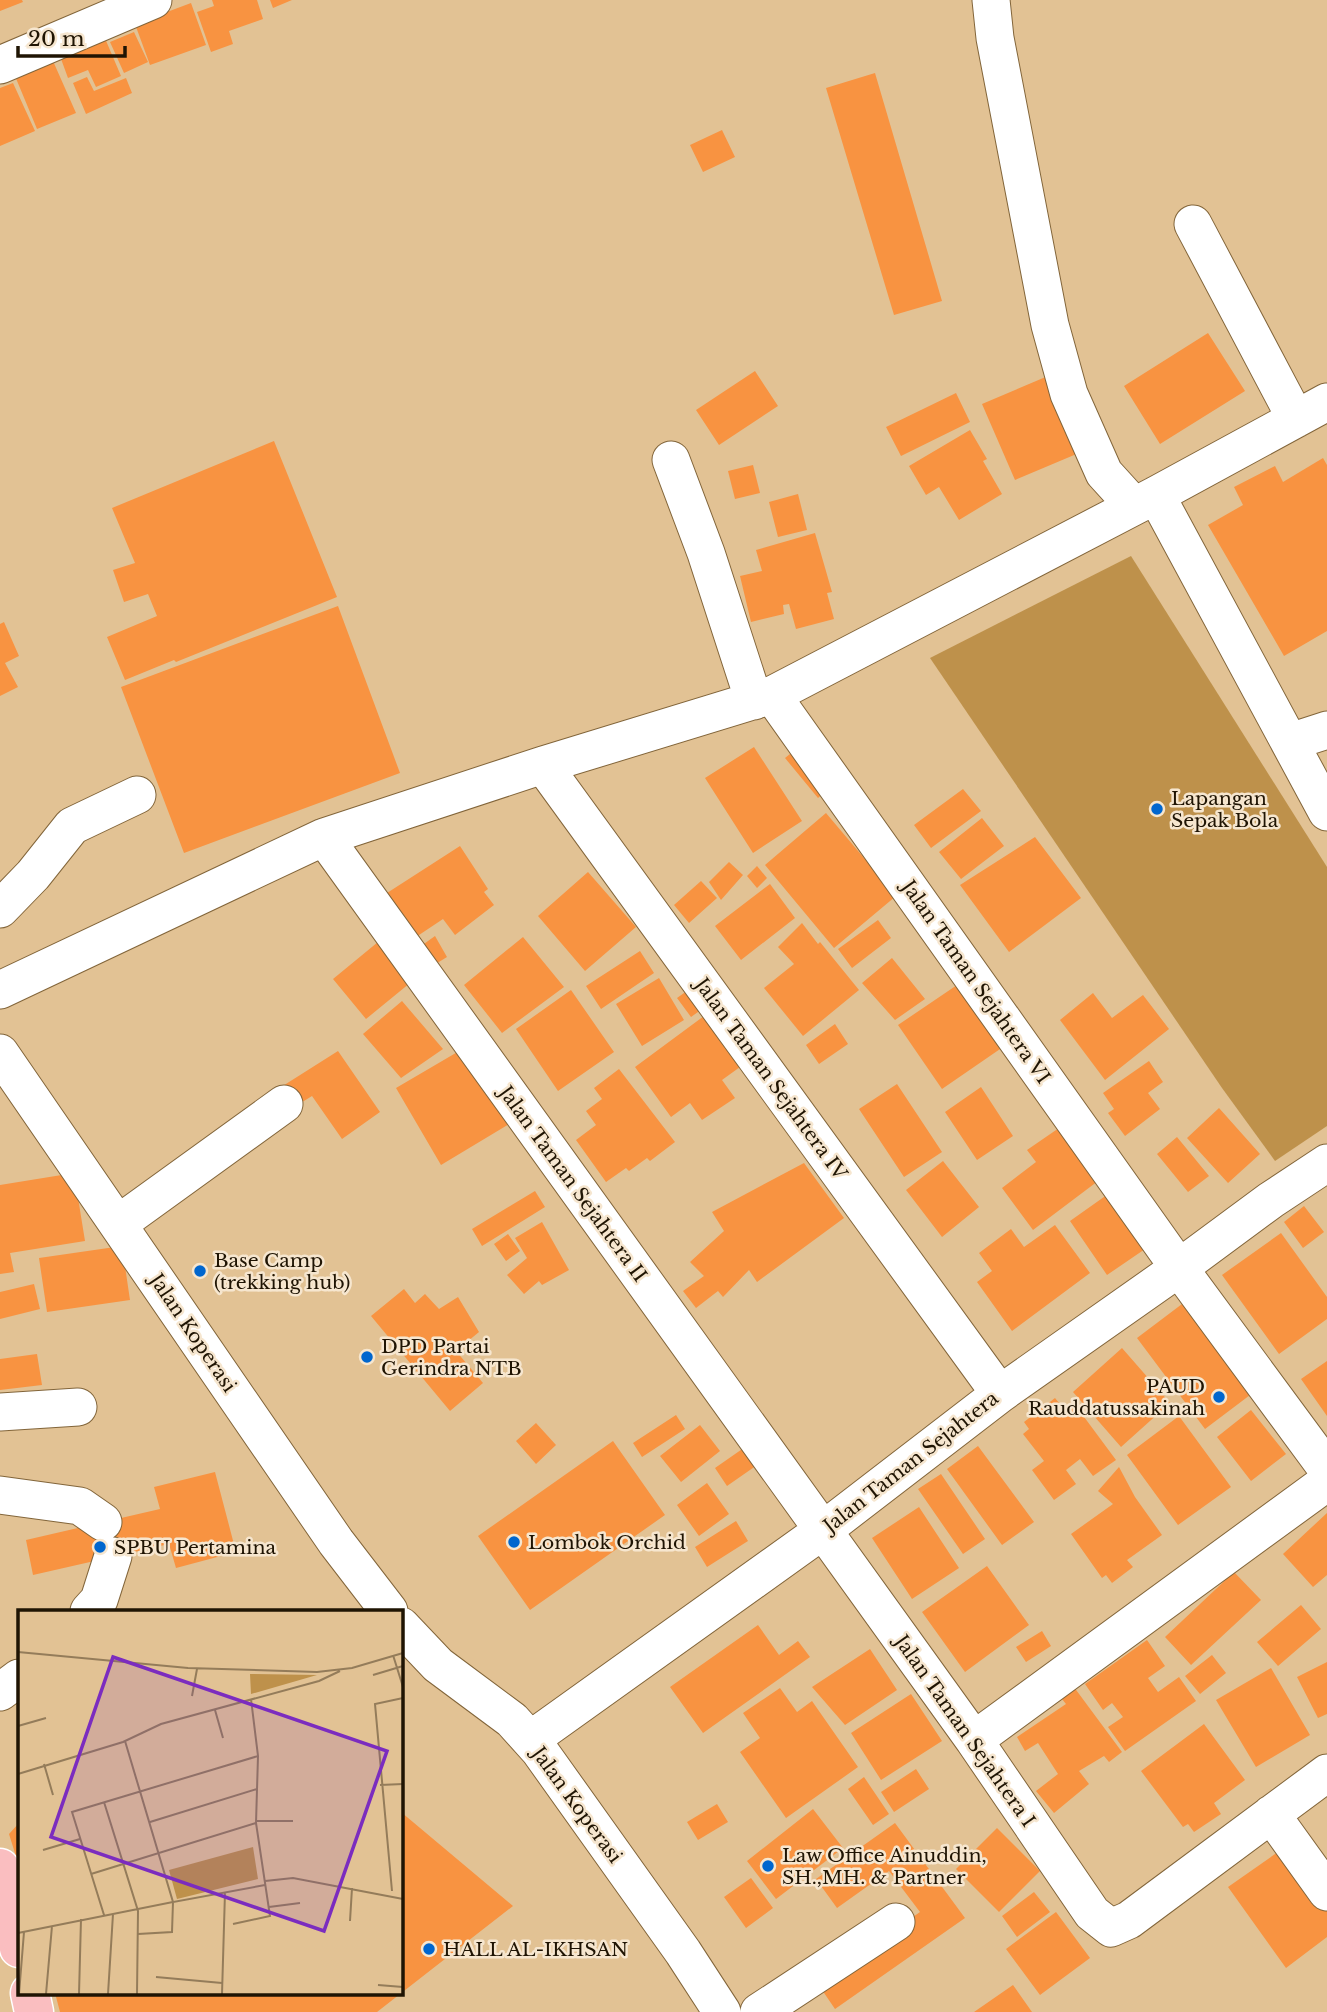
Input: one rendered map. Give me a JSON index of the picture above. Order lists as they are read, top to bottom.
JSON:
{
  "streets": {
    "street": [
      "Jalan Taman Sejahtera VI",
      "Jalan Taman Sejahtera IV",
      "Jalan Taman Sejahtera II",
      "Jalan Koperasi",
      "Jalan Taman Sejahtera",
      "Jalan Taman Sejahtera I"
    ]
  },
  "crossings": [
    ["Jalan Taman Sejahtera VI", "Jalan Taman Sejahtera"],
    ["Jalan Taman Sejahtera IV", "Jalan Taman Sejahtera"],
    ["Jalan Taman Sejahtera II", "Jalan Taman Sejahtera"],
    ["Jalan Taman Sejahtera II", "Jalan Taman Sejahtera I"],
    ["Jalan Koperasi", "Jalan Taman Sejahtera"],
    ["Jalan Taman Sejahtera", "Jalan Taman Sejahtera I"]
  ],
  "places": [
    "Lapangan Sepak Bola",
    "Base Camp (trekking hub)",
    "DPD Partai Gerindra NTB",
    "PAUD Rauddatussakinah",
    "Lombok Orchid",
    "SPBU Pertamina",
    "Law Office Ainuddin, SH.,MH. & Partner",
    "HALL AL-IKHSAN"
  ],
  "scale_bar": "20 m"
}
